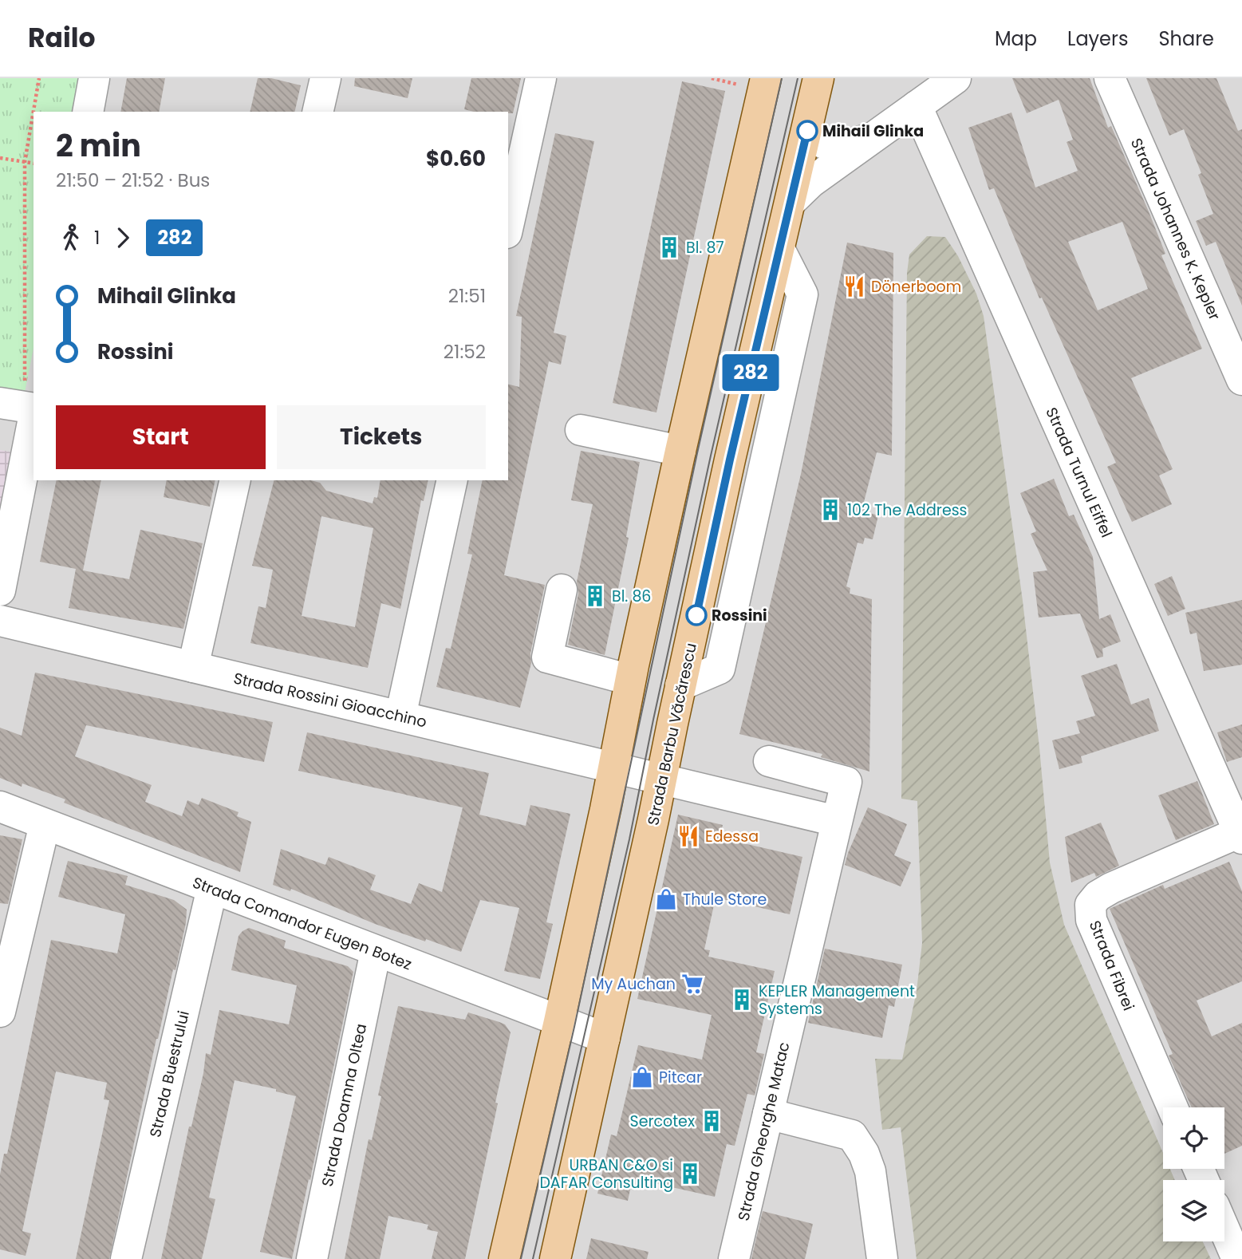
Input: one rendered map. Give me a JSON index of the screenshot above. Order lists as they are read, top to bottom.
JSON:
{
  "streets": {
    "main road": ["Strada Barbu Văcărescu"],
    "street": [
      "Strada Johannes K. Kepler",
      "Strada Turnul Eiffel",
      "Strada Rossini Gioacchino",
      "Strada Comandor Eugen Botez",
      "Strada Fibrei",
      "Strada Buestrului",
      "Strada Doamna Oltea",
      "Strada Gheorghe Matac"
    ]
  },
  "crossings": [
    ["Strada Turnul Eiffel", "Strada Fibrei"],
    ["Strada Rossini Gioacchino", "Strada Barbu Văcărescu"],
    ["Strada Barbu Văcărescu", "Strada Comandor Eugen Botez"],
    ["Strada Comandor Eugen Botez", "Strada Buestrului"],
    ["Strada Comandor Eugen Botez", "Strada Doamna Oltea"]
  ],
  "places": {
    "other": ["Mihail Glinka", "Rossini"],
    "building": [
      "Bl. 87",
      "102 The Address",
      "Bl. 86",
      "KEPLER Management Systems",
      "Sercotex",
      "URBAN C&O si DAFAR Consulting"
    ],
    "restaurant": ["Dönerboom", "Edessa"],
    "shop": ["Thule Store", "Pitcar"],
    "supermarket": ["My Auchan"]
  },
  "lines": ["bus line 282"],
  "page": {
    "header": "Railo",
    "nav": ["Map", "Layers", "Share"],
    "on_map": "282",
    "heading": ["2 min", "21:50 – 21:52 · Bus", "$0.60"],
    "legs": ["1", "282"],
    "list": [
      {
        "name": "Mihail Glinka",
        "value": "21:51"
      },
      {
        "name": "Rossini",
        "value": "21:52"
      }
    ],
    "buttons": ["Start", "Tickets"]
  }
}
